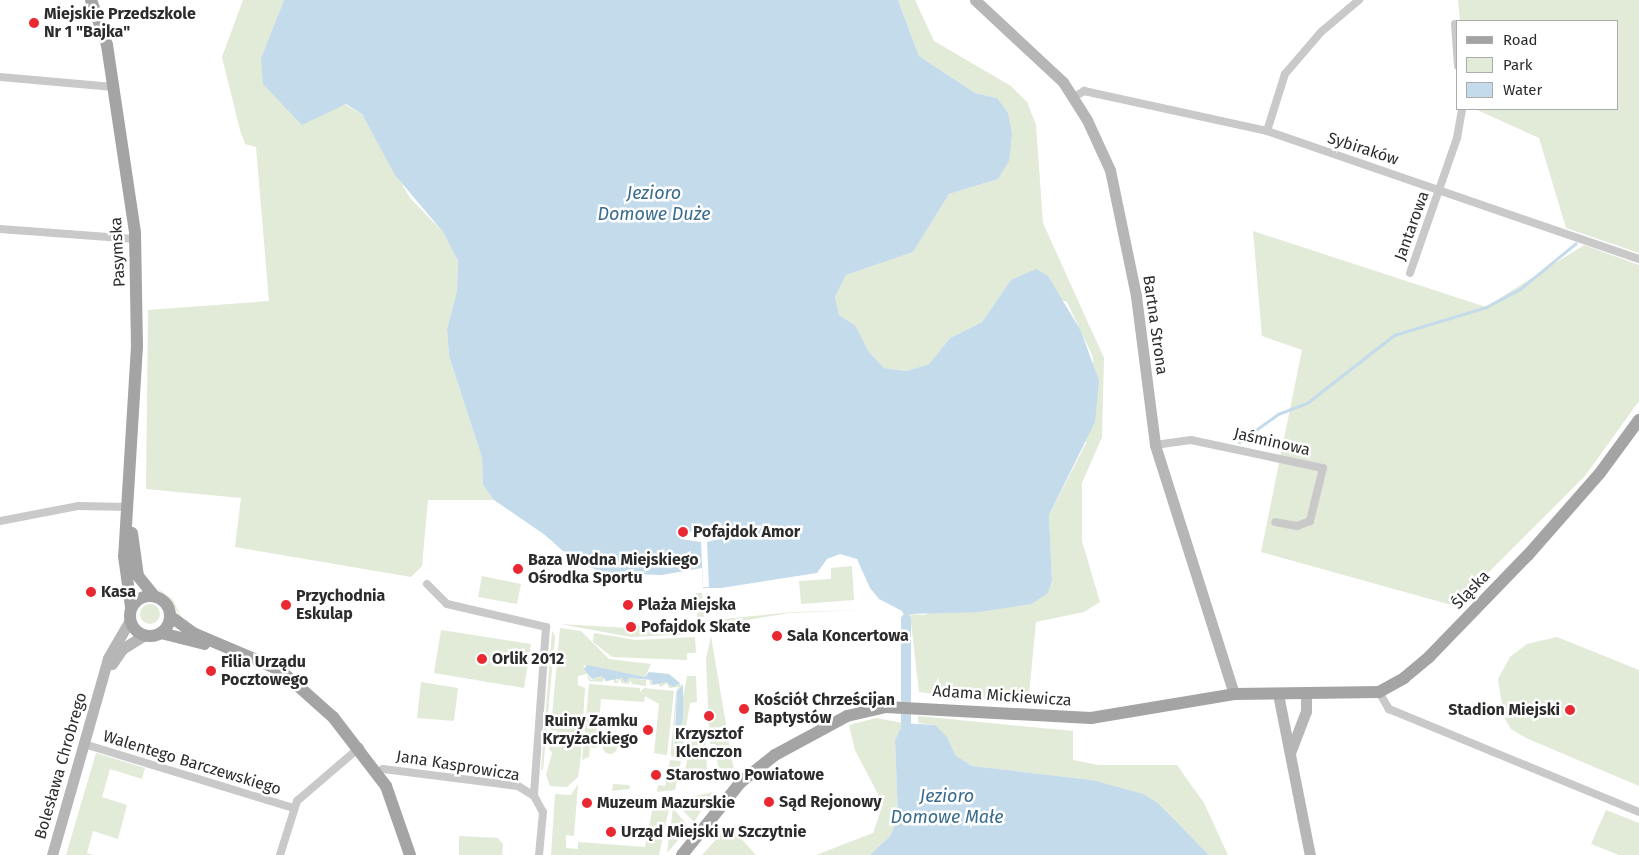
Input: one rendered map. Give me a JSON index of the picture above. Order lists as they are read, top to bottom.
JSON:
{
  "streets": {
    "main road": ["Pasymska", "Śląska", "Adama Mickiewicza"],
    "street": [
      "Sybiraków",
      "Jantarowa",
      "Bartna Strona",
      "Jaśminowa",
      "Walentego Barczewskiego",
      "Bolesława Chrobrego",
      "Jana Kasprowicza"
    ]
  },
  "crossings": [
    ["Sybiraków", "Jantarowa"],
    ["Sybiraków", "Bartna Strona"],
    ["Pasymska", "Bolesława Chrobrego"],
    ["Bartna Strona", "Jaśminowa"],
    ["Bartna Strona", "Adama Mickiewicza"],
    ["Śląska", "Adama Mickiewicza"],
    ["Walentego Barczewskiego", "Bolesława Chrobrego"]
  ],
  "water": ["Jezioro Domowe Duże", "Jezioro Domowe Małe"],
  "places": [
    "Miejskie Przedszkole Nr 1 \"Bajka\"",
    "Pofajdok Amor",
    "Baza Wodna Miejskiego Ośrodka Sportu",
    "Kasa",
    "Przychodnia Eskulap",
    "Plaża Miejska",
    "Pofajdok Skate",
    "Sala Koncertowa",
    "Orlik 2012",
    "Filia Urządu Pocztowego",
    "Kościół Chrześcijan Baptystów",
    "Stadion Miejski",
    "Krzysztof Klenczon",
    "Ruiny Zamku Krzyżackiego",
    "Starostwo Powiatowe",
    "Sąd Rejonowy",
    "Muzeum Mazurskie",
    "Urząd Miejski w Szczytnie"
  ],
  "legend": ["Road", "Park", "Water"]
}
